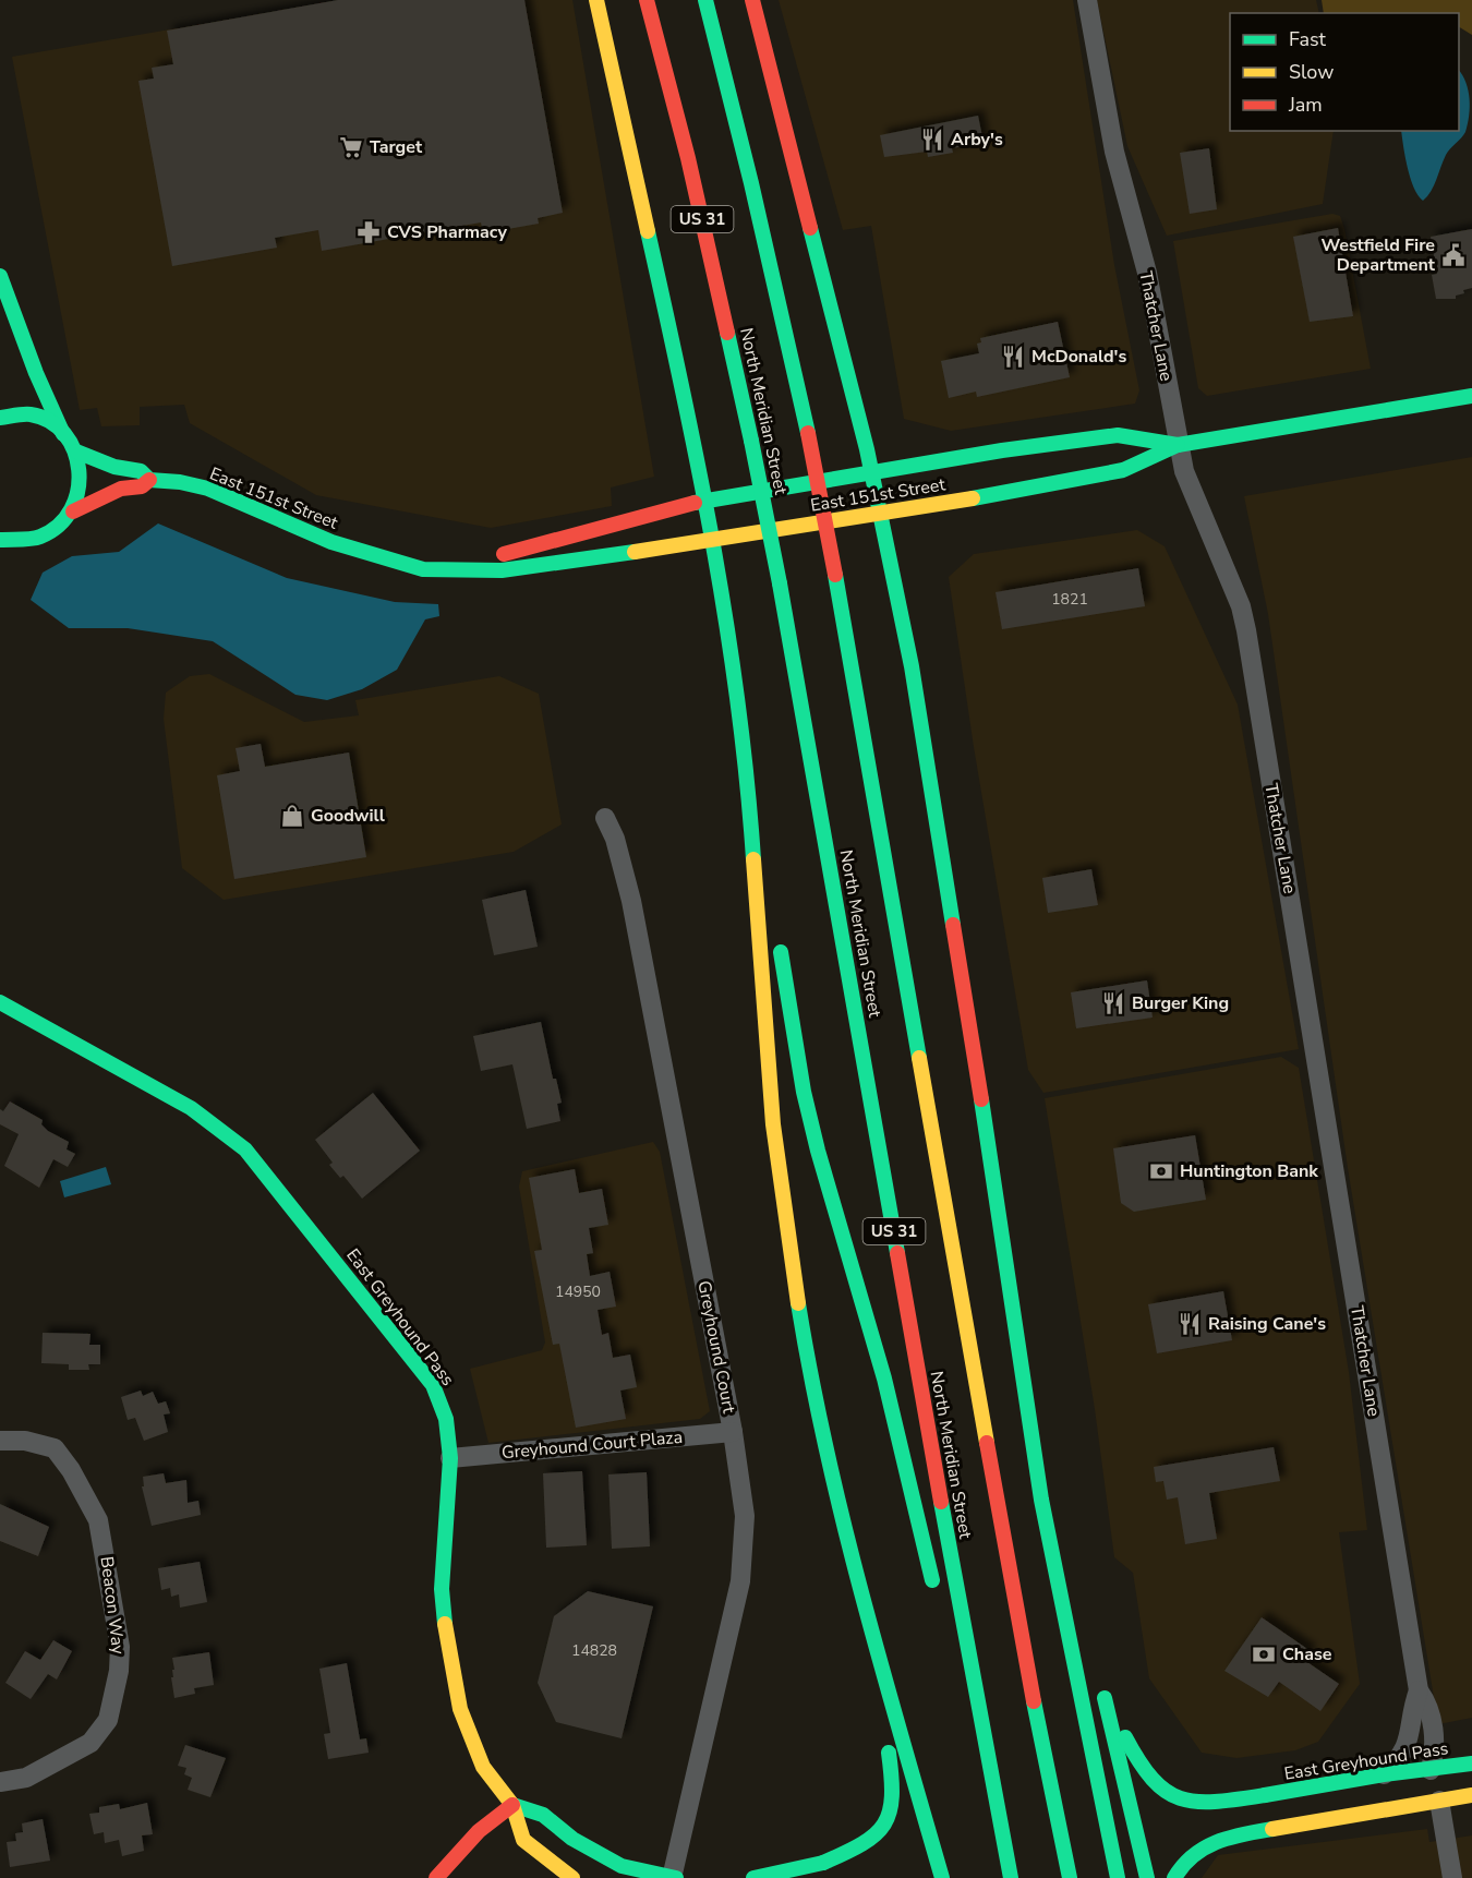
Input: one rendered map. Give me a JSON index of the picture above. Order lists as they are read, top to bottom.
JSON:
{
  "streets": {
    "main road": [
      "US 31",
      "North Meridian Street",
      "East 151st Street",
      "East Greyhound Pass"
    ],
    "street": [
      "Thatcher Lane",
      "Greyhound Court",
      "Greyhound Court Plaza",
      "Beacon Way"
    ]
  },
  "crossings": [
    ["Thatcher Lane", "East 151st Street"],
    ["Thatcher Lane", "East Greyhound Pass"],
    ["East Greyhound Pass", "Greyhound Court Plaza"],
    ["Greyhound Court", "Greyhound Court Plaza"]
  ],
  "places": {
    "restaurant": [
      "Arby's",
      "McDonald's",
      "Burger King",
      "Raising Cane's"
    ],
    "supermarket": ["Target"],
    "pharmacy": ["CVS Pharmacy"],
    "public building": ["Westfield Fire Department"],
    "shop": ["Goodwill"],
    "bank": ["Huntington Bank", "Chase"]
  },
  "house_numbers": ["1821", "14950", "14828"],
  "legend": ["Fast", "Slow", "Jam"]
}
